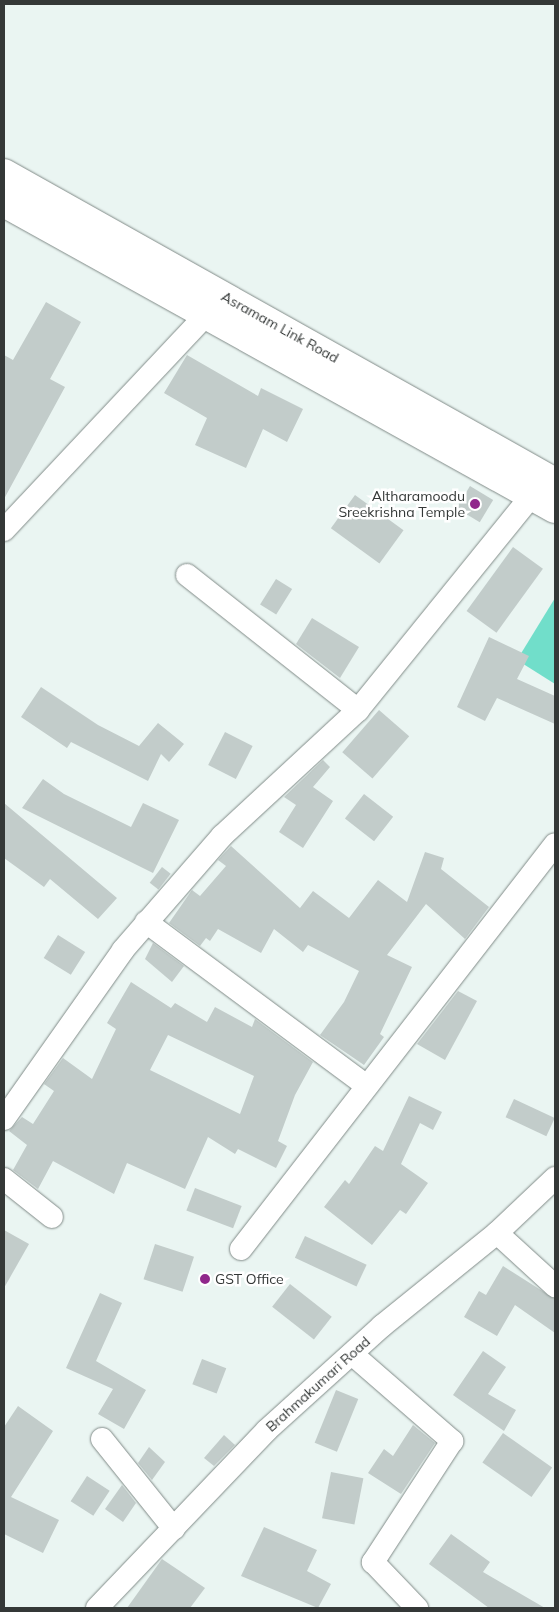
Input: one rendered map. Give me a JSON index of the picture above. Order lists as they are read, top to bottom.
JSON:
{
  "streets": {
    "main road": ["Asramam Link Road"],
    "street": ["Brahmakumari Road"]
  },
  "places": ["Altharamoodu Sreekrishna Temple", "GST Office"]
}
